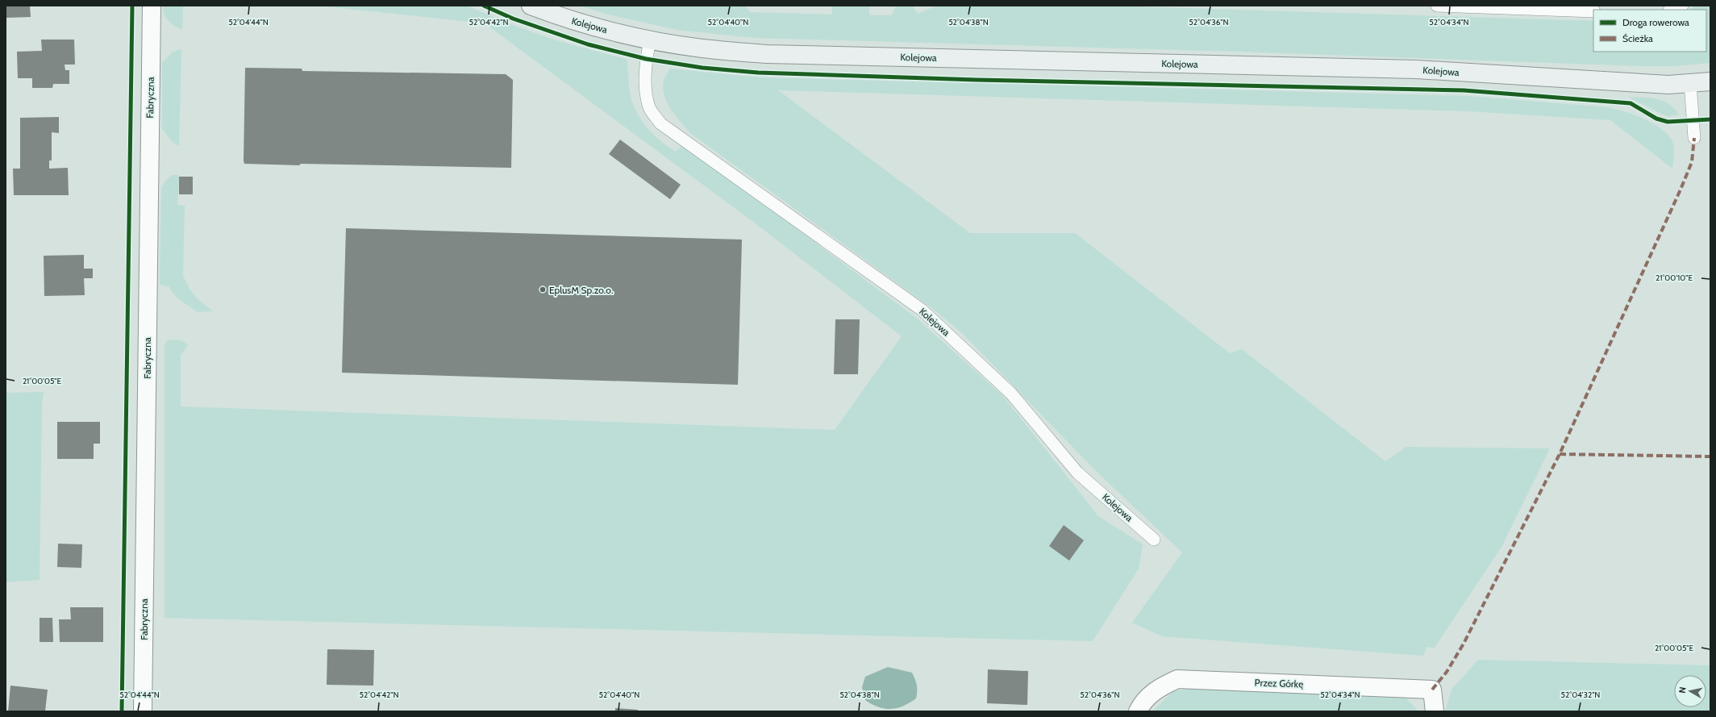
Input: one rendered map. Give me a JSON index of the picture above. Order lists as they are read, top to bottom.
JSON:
{
  "streets": {
    "street": ["Kolejowa", "Fabryczna", "Przez Górkę"]
  },
  "places": ["EplusM Sp.zo.o."],
  "legend": ["Droga rowerowa", "Ścieżka"],
  "north": "left",
  "coordinates": [
    "52°04'44\"N",
    "52°04'42\"N",
    "52°04'40\"N",
    "52°04'38\"N",
    "52°04'36\"N",
    "52°04'34\"N",
    "21°00'10\"E",
    "21°00'05\"E",
    "52°04'32\"N"
  ]
}
